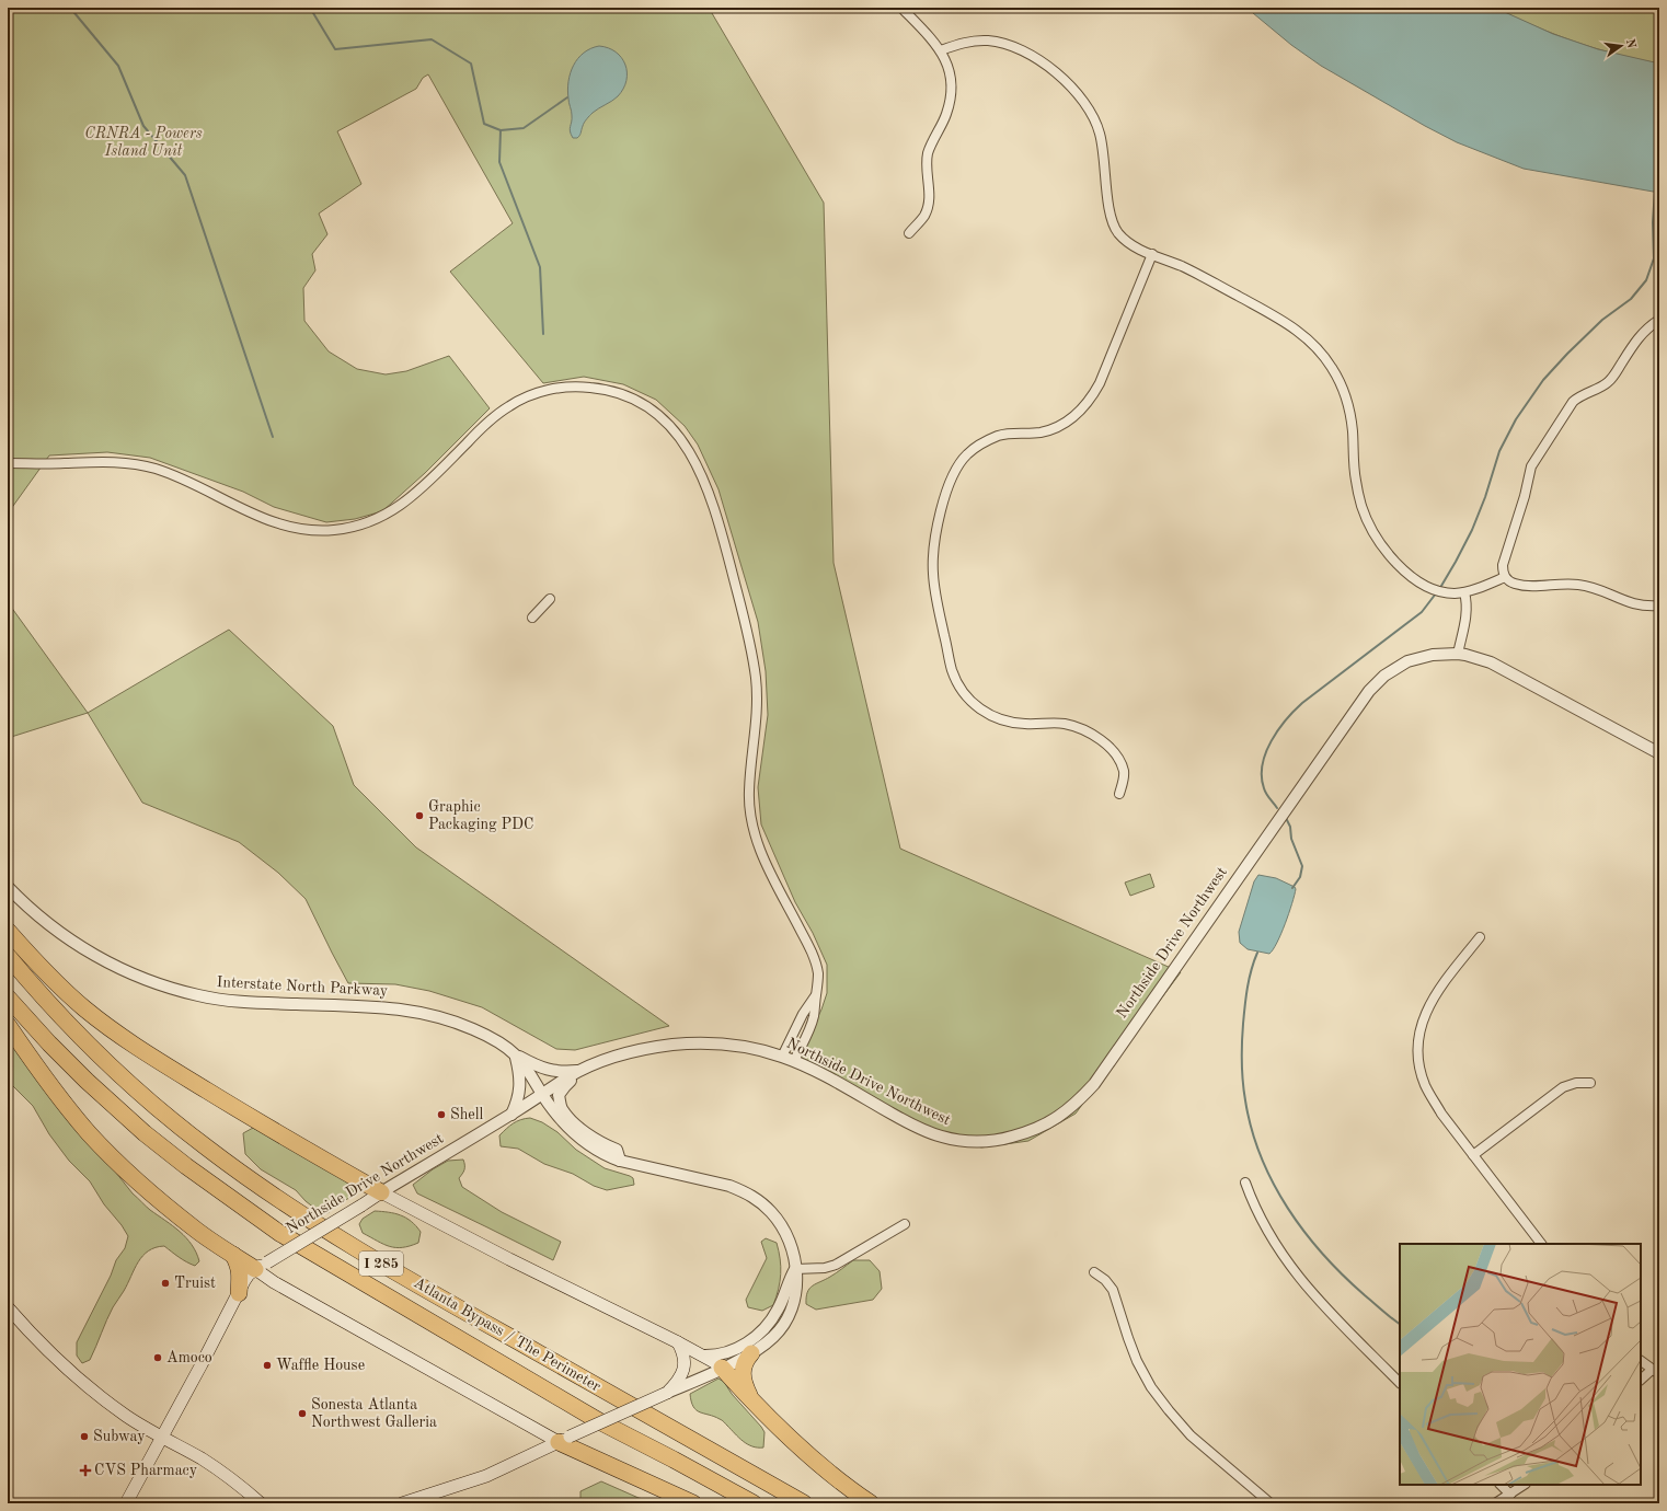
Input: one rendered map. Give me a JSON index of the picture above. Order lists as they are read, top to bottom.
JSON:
{
  "streets": {
    "highway": ["I 285", "Atlanta Bypass / The Perimeter"],
    "main road": ["Northside Drive Northwest"],
    "street": ["Interstate North Parkway"]
  },
  "crossings": [
    ["Northside Drive Northwest", "Interstate North Parkway"]
  ],
  "parks": ["CRNRA - Powers Island Unit"],
  "places": {
    "other": [
      "Graphic Packaging PDC",
      "Shell",
      "Truist",
      "Amoco",
      "Waffle House",
      "Sonesta Atlanta Northwest Galleria",
      "Subway"
    ],
    "health": ["CVS Pharmacy"]
  },
  "north": "right"
}
